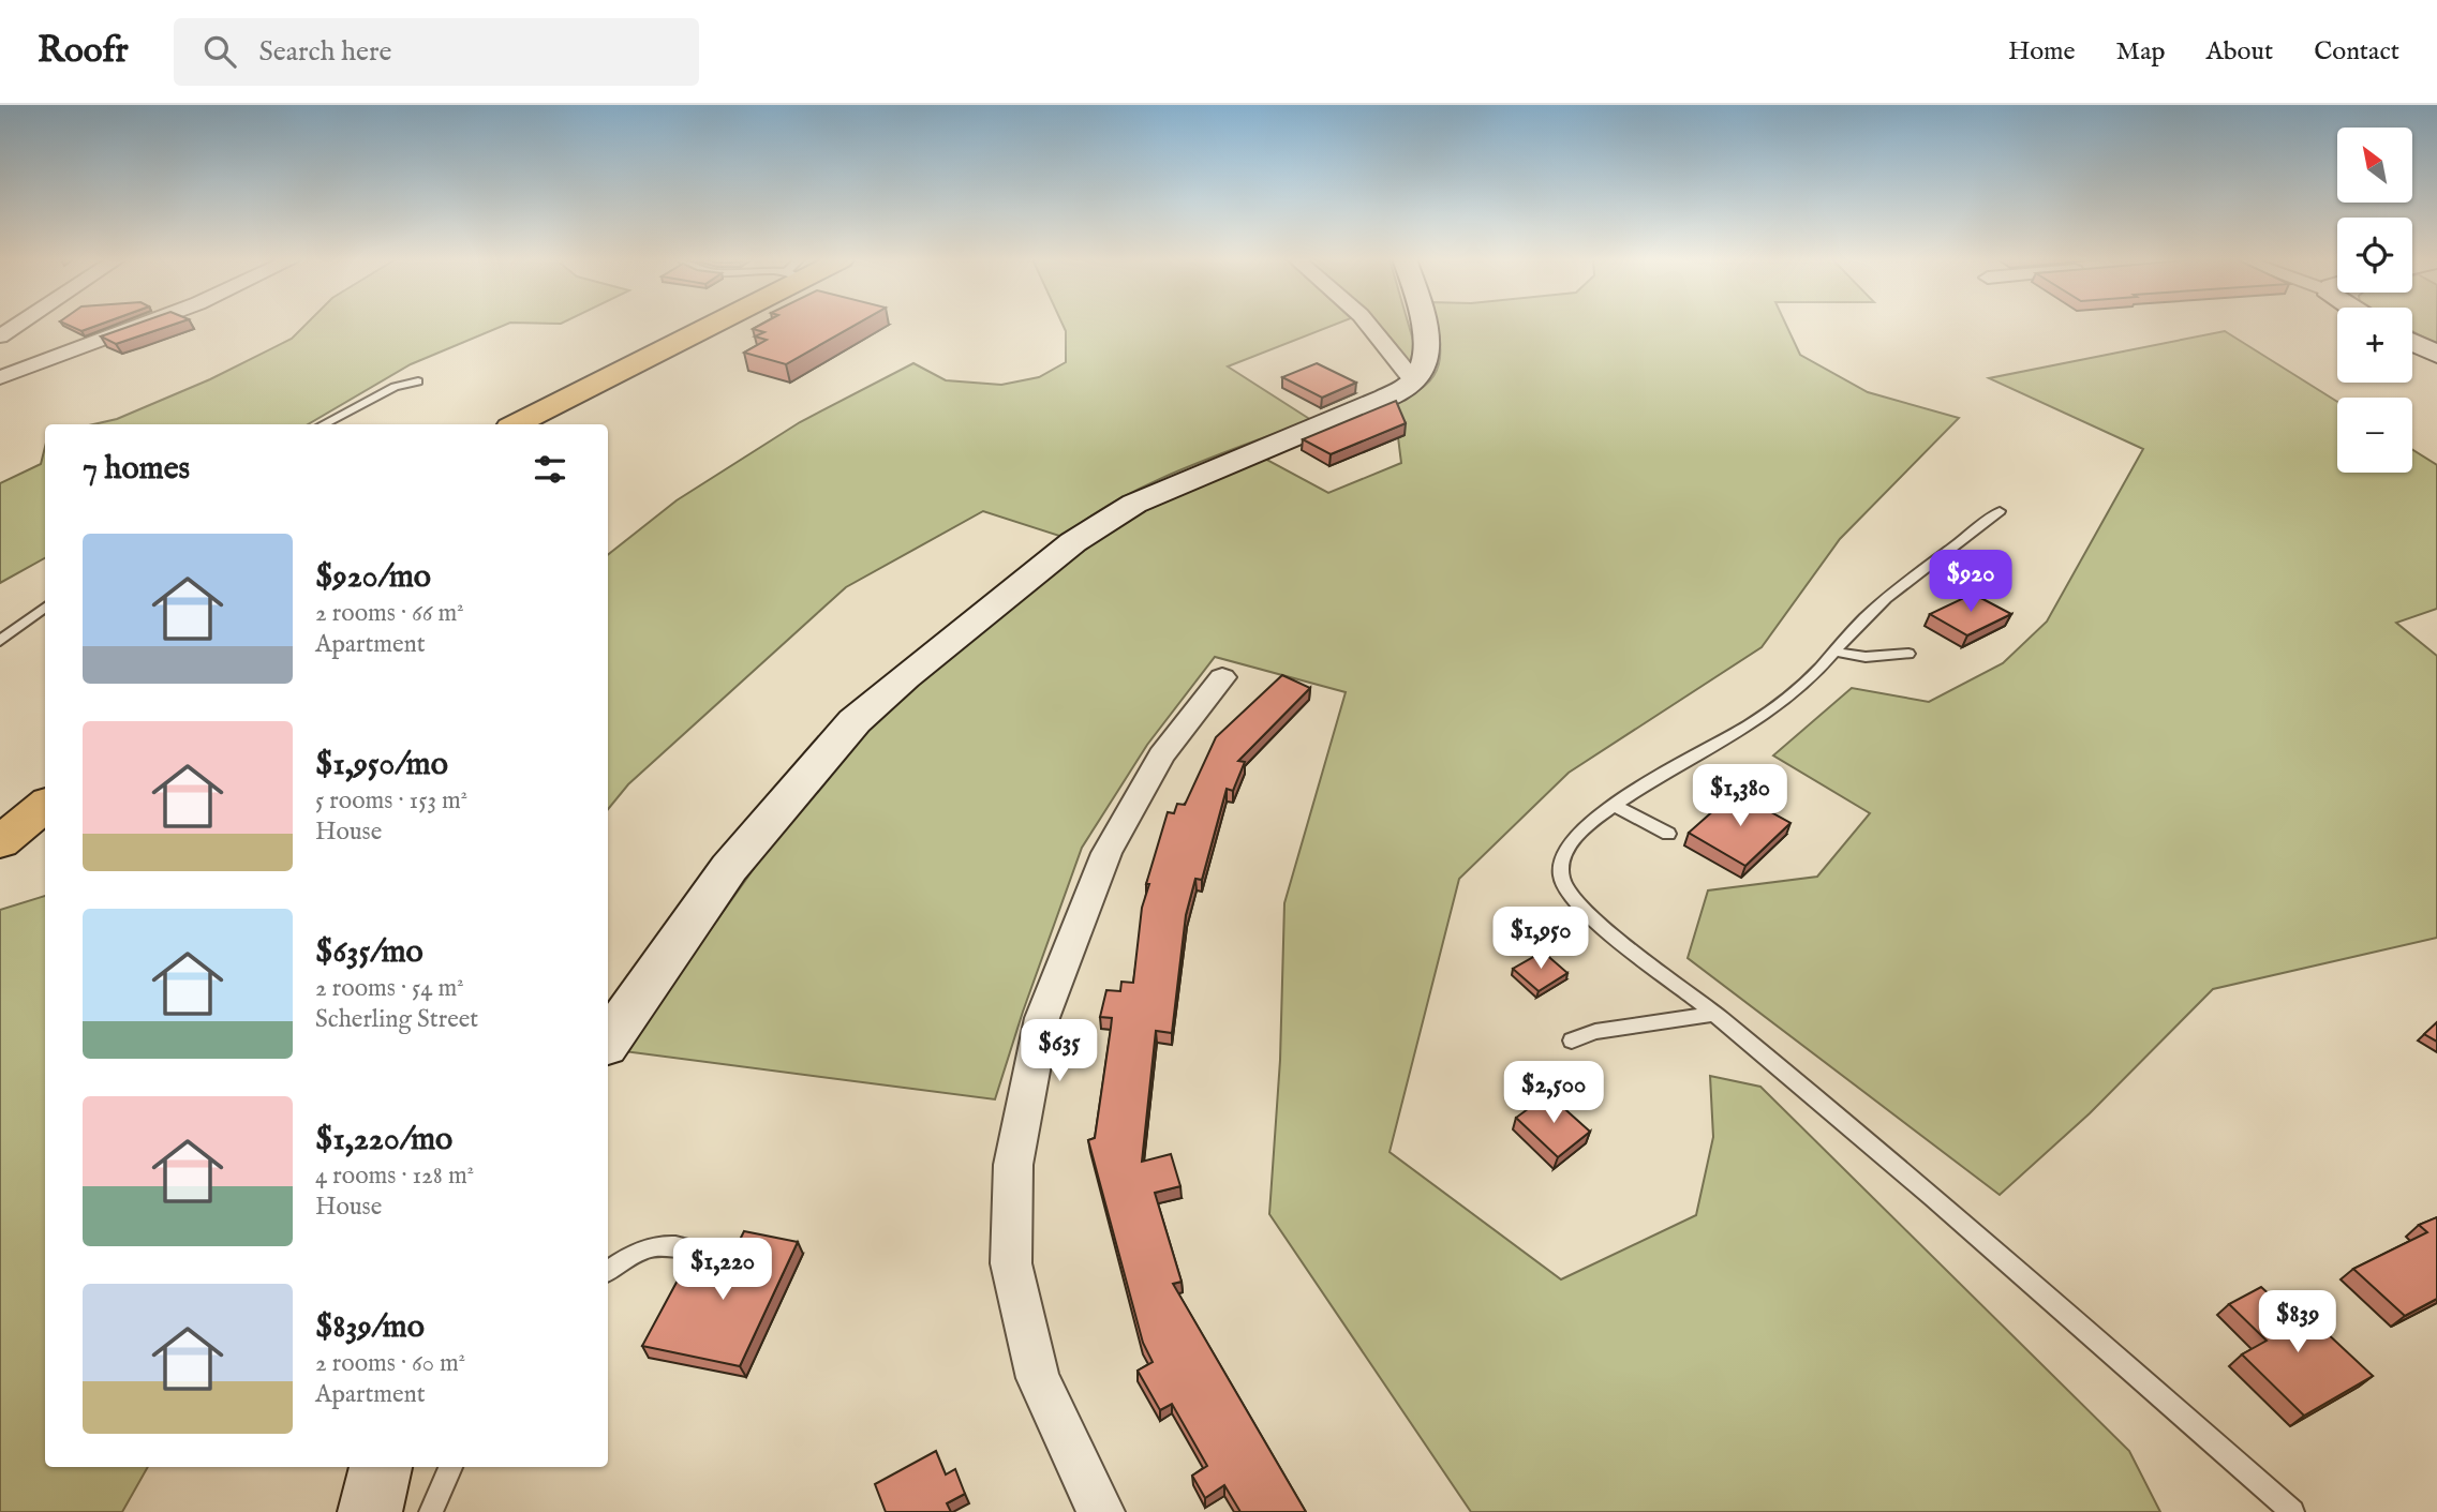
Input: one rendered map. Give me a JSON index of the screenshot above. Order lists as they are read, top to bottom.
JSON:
{
  "north": "top left",
  "page": {
    "header": "Roofr",
    "search": "Search here",
    "nav": [
      "Home",
      "Map",
      "About",
      "Contact"
    ],
    "map_buttons": ["+", "−"],
    "heading": "7 homes",
    "list": [
      {
        "name": "$920/mo",
        "note": "2 rooms · 66 m² · Apartment"
      },
      {
        "name": "$1,950/mo",
        "note": "5 rooms · 153 m² · House"
      },
      {
        "name": "$635/mo",
        "note": "2 rooms · 54 m² · Scherling Street"
      },
      {
        "name": "$1,220/mo",
        "note": "4 rooms · 128 m² · House"
      },
      {
        "name": "$839/mo",
        "note": "2 rooms · 60 m² · Apartment"
      }
    ],
    "price": [
      "$920",
      "$1,380",
      "$1,950",
      "$635",
      "$2,500",
      "$1,220",
      "$839"
    ]
  }
}
